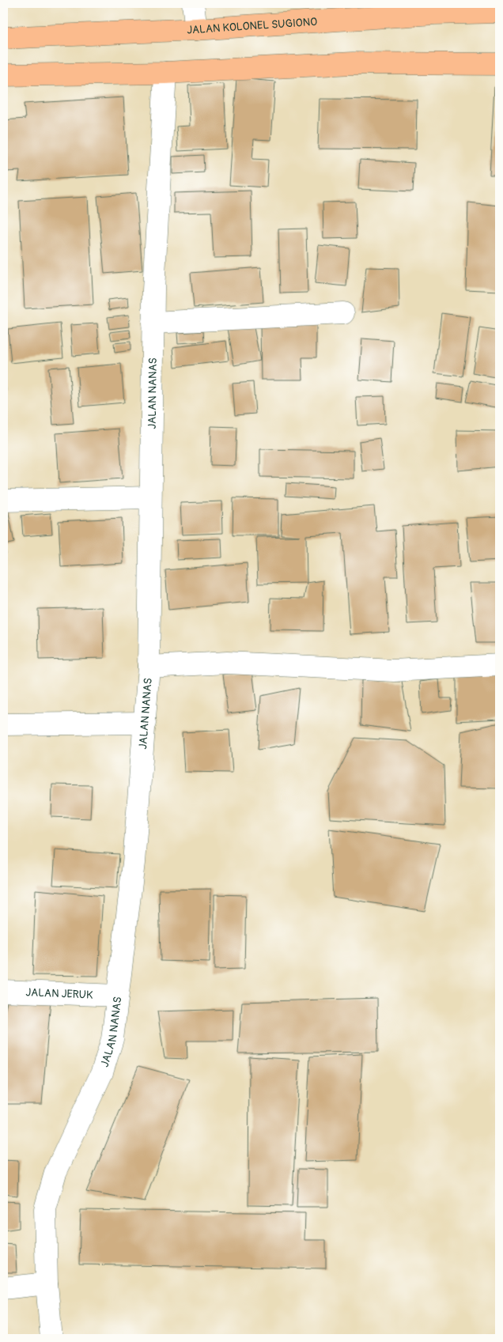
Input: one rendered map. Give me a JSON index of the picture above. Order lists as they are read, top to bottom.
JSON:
{
  "streets": {
    "highway": ["JALAN KOLONEL SUGIONO"],
    "street": ["JALAN NANAS", "JALAN JERUK"]
  },
  "crossings": [
    ["JALAN NANAS", "JALAN JERUK"]
  ]
}
